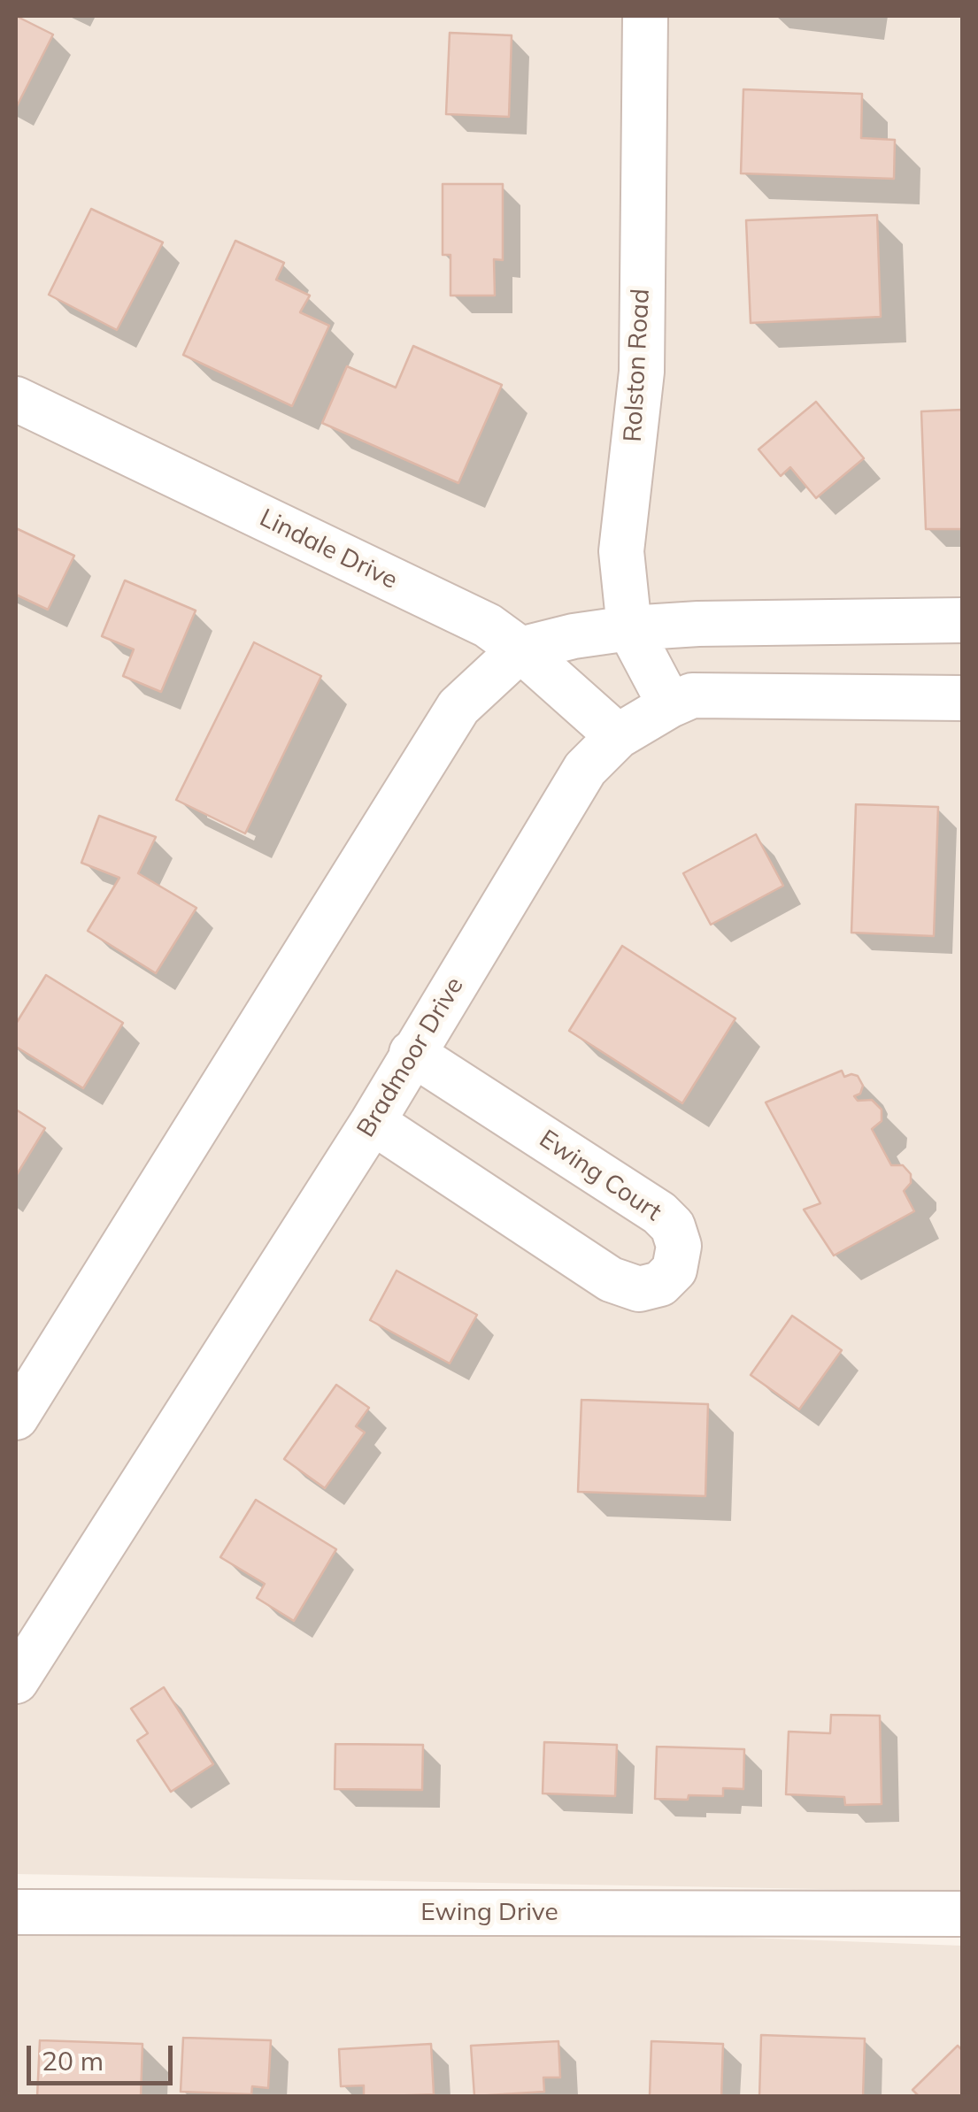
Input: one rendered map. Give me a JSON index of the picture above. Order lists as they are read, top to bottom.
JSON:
{
  "streets": {
    "street": [
      "Rolston Road",
      "Lindale Drive",
      "Bradmoor Drive",
      "Ewing Court",
      "Ewing Drive"
    ]
  },
  "crossings": [
    ["Rolston Road", "Bradmoor Drive"],
    ["Lindale Drive", "Bradmoor Drive"],
    ["Bradmoor Drive", "Ewing Court"]
  ],
  "scale_bar": "20 m"
}
